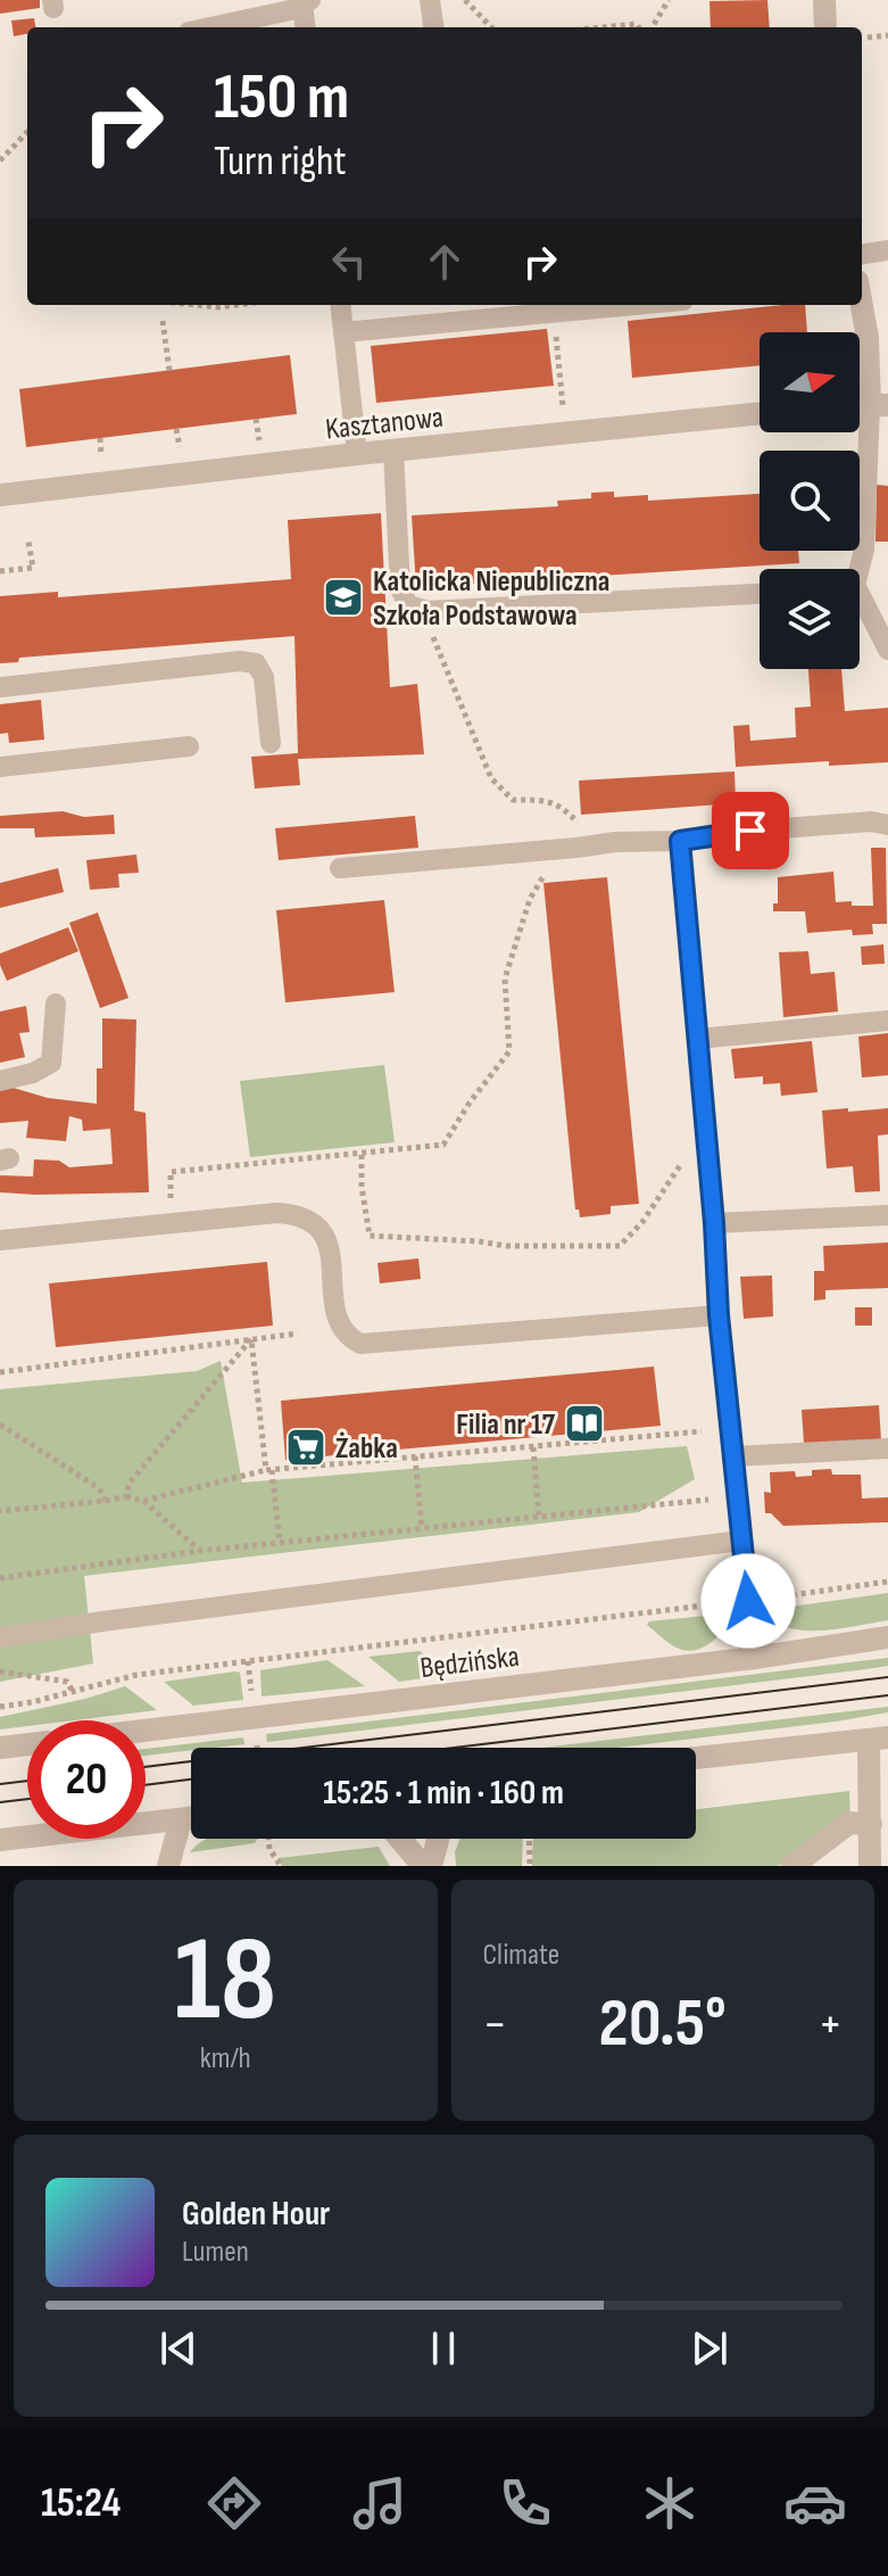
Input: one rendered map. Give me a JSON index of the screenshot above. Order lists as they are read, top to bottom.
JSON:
{
  "streets": {
    "street": ["Kasztanowa", "Będzińska"]
  },
  "places": {
    "school or university": ["Katolicka Niepubliczna Szkoła Podstawowa"],
    "library": ["Filia nr 17"],
    "supermarket": ["Żabka"]
  },
  "north": "right",
  "page": {
    "turn": ["150 m", "Turn right"],
    "limit": "20",
    "trip": "15:25 · 1 min · 160 m",
    "tile": [
      ["18", "km/h"],
      "Climate"
    ],
    "heat": ["−", "20.5°", "+"],
    "song": ["Golden Hour", "Lumen"],
    "tabs": "15:24"
  }
}
